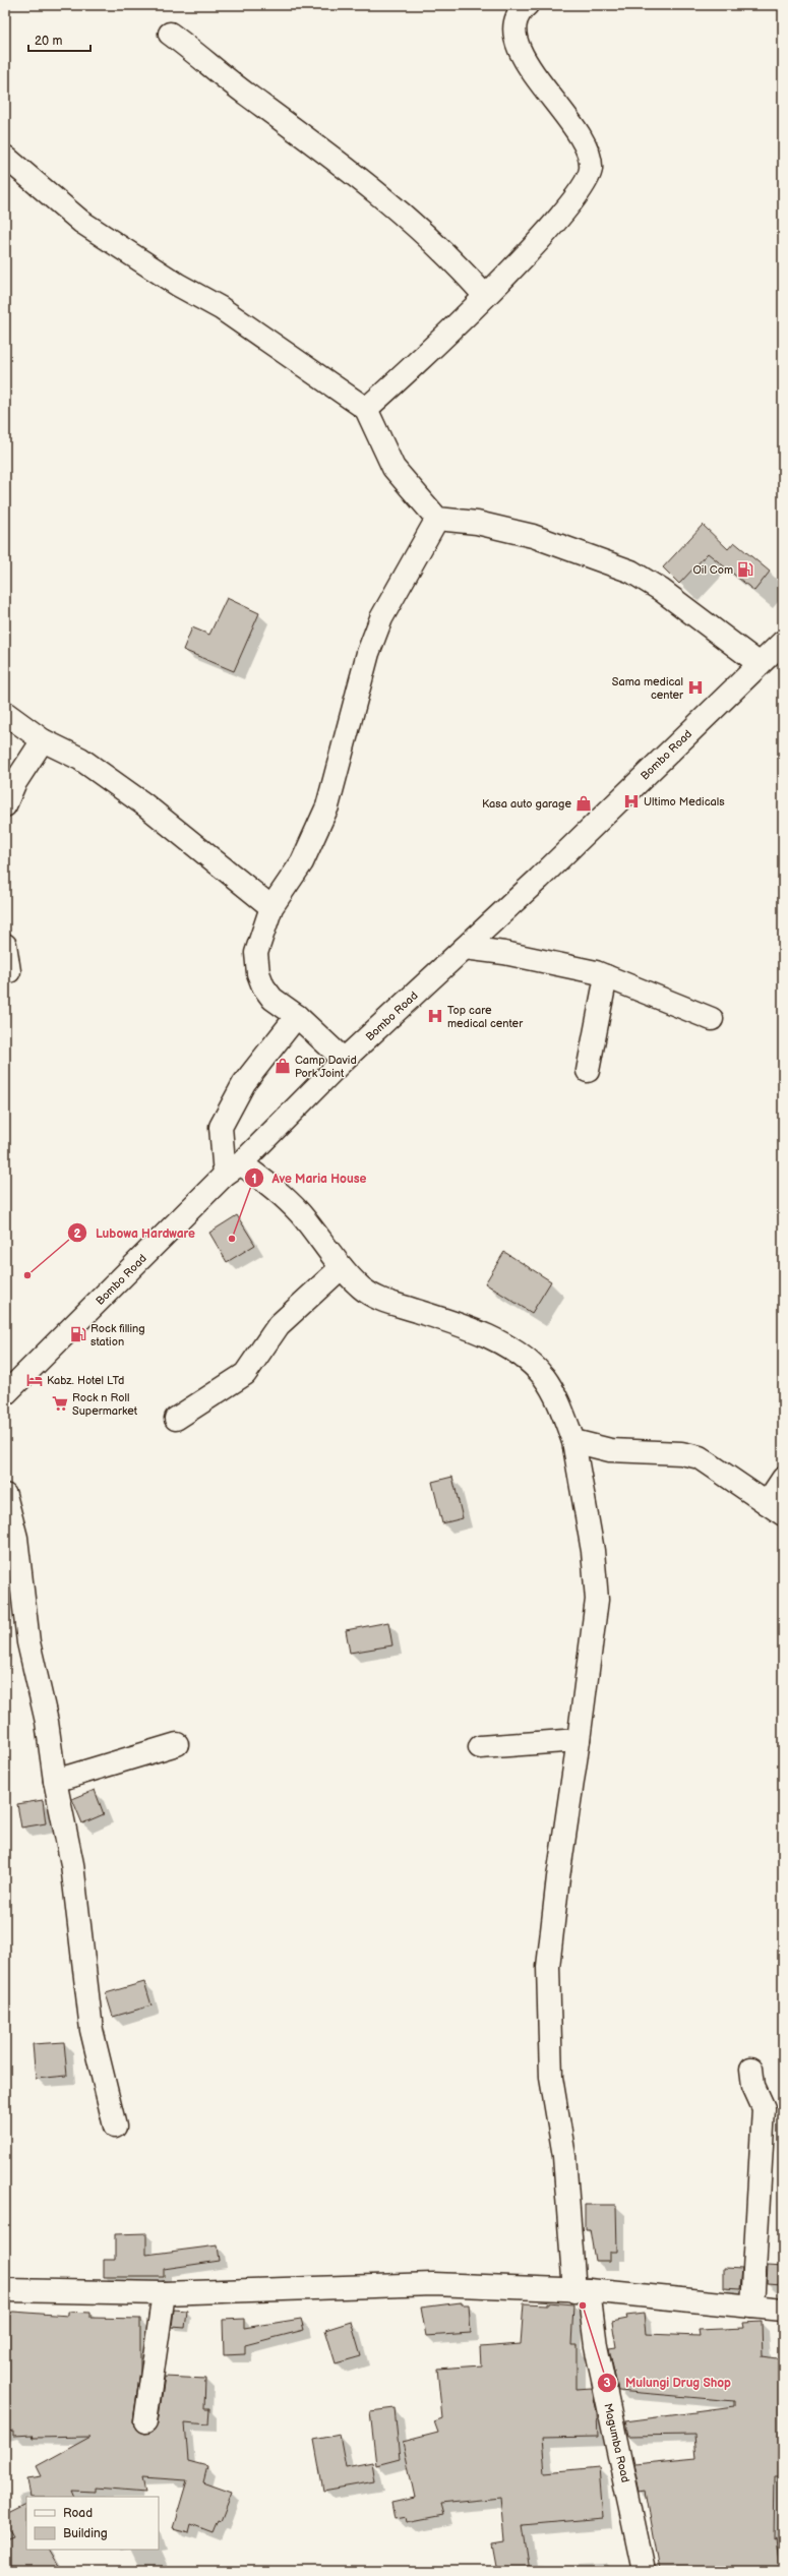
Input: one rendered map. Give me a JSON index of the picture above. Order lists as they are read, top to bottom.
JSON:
{
  "streets": {
    "street": ["Bombo Road", "Magumba Road"]
  },
  "crossings": [
    ["Bombo Road", "Magumba Road"]
  ],
  "places": {
    "fuel station": ["Oil Com", "Rock filling station"],
    "hospital": ["Sama medical center", "Ultimo Medicals", "Top care medical center"],
    "shop": ["Kasa auto garage", "Camp David Pork Joint"],
    "other": ["Ave Maria House", "Lubowa Hardware", "Mulungi Drug Shop"],
    "hotel": ["Kabz. Hotel LTd"],
    "supermarket": ["Rock n Roll Supermarket"]
  },
  "legend": ["Road", "Building"],
  "scale_bar": "20 m"
}
